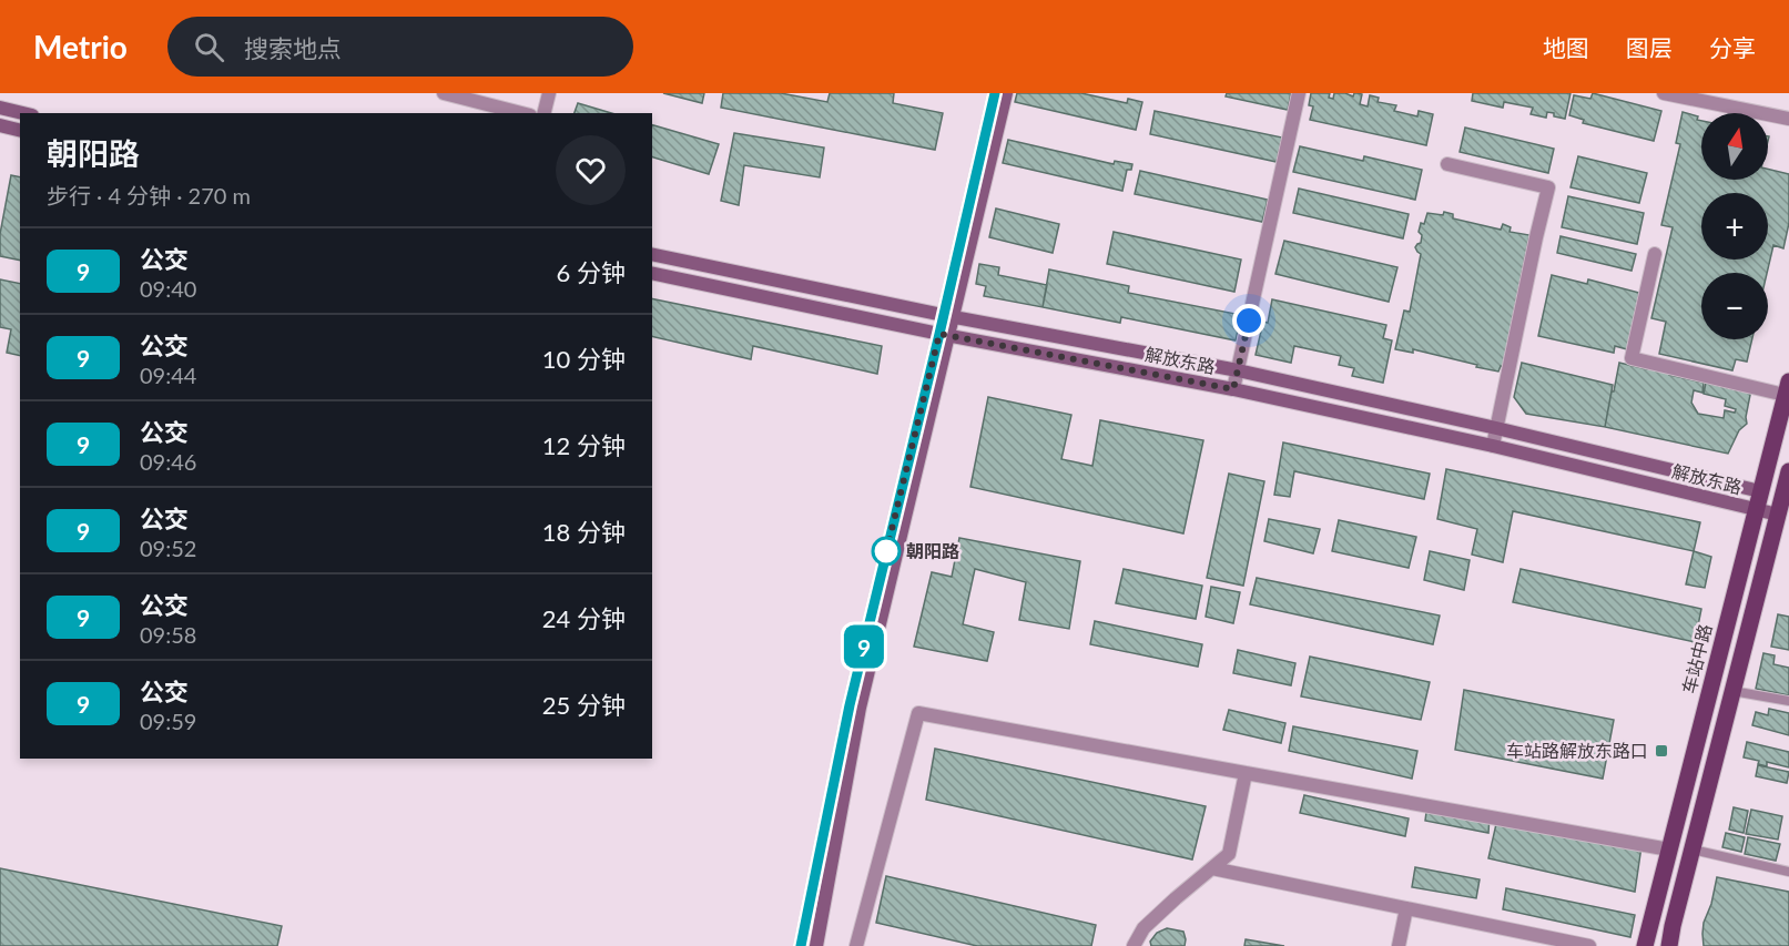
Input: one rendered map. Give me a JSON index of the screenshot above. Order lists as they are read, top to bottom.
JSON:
{
  "streets": {
    "main road": ["解放东路", "车站中路"]
  },
  "crossings": [
    ["解放东路", "车站中路"]
  ],
  "places": {
    "other": ["朝阳路"],
    "transit": ["车站路解放东路口"]
  },
  "lines": ["bus line 9"],
  "north": "top",
  "page": {
    "header": "Metrio",
    "search": "搜索地点",
    "nav": ["地图", "图层", "分享"],
    "on_map": "9",
    "map_buttons": ["+", "−"],
    "heading": ["朝阳路", "步行 · 4 分钟 · 270 m"],
    "list": [
      {
        "mark": "9",
        "name": "公交",
        "note": "09:40",
        "value": "6 分钟"
      },
      {
        "mark": "9",
        "name": "公交",
        "note": "09:44",
        "value": "10 分钟"
      },
      {
        "mark": "9",
        "name": "公交",
        "note": "09:46",
        "value": "12 分钟"
      },
      {
        "mark": "9",
        "name": "公交",
        "note": "09:52",
        "value": "18 分钟"
      },
      {
        "mark": "9",
        "name": "公交",
        "note": "09:58",
        "value": "24 分钟"
      },
      {
        "mark": "9",
        "name": "公交",
        "note": "09:59",
        "value": "25 分钟"
      }
    ]
  }
}
